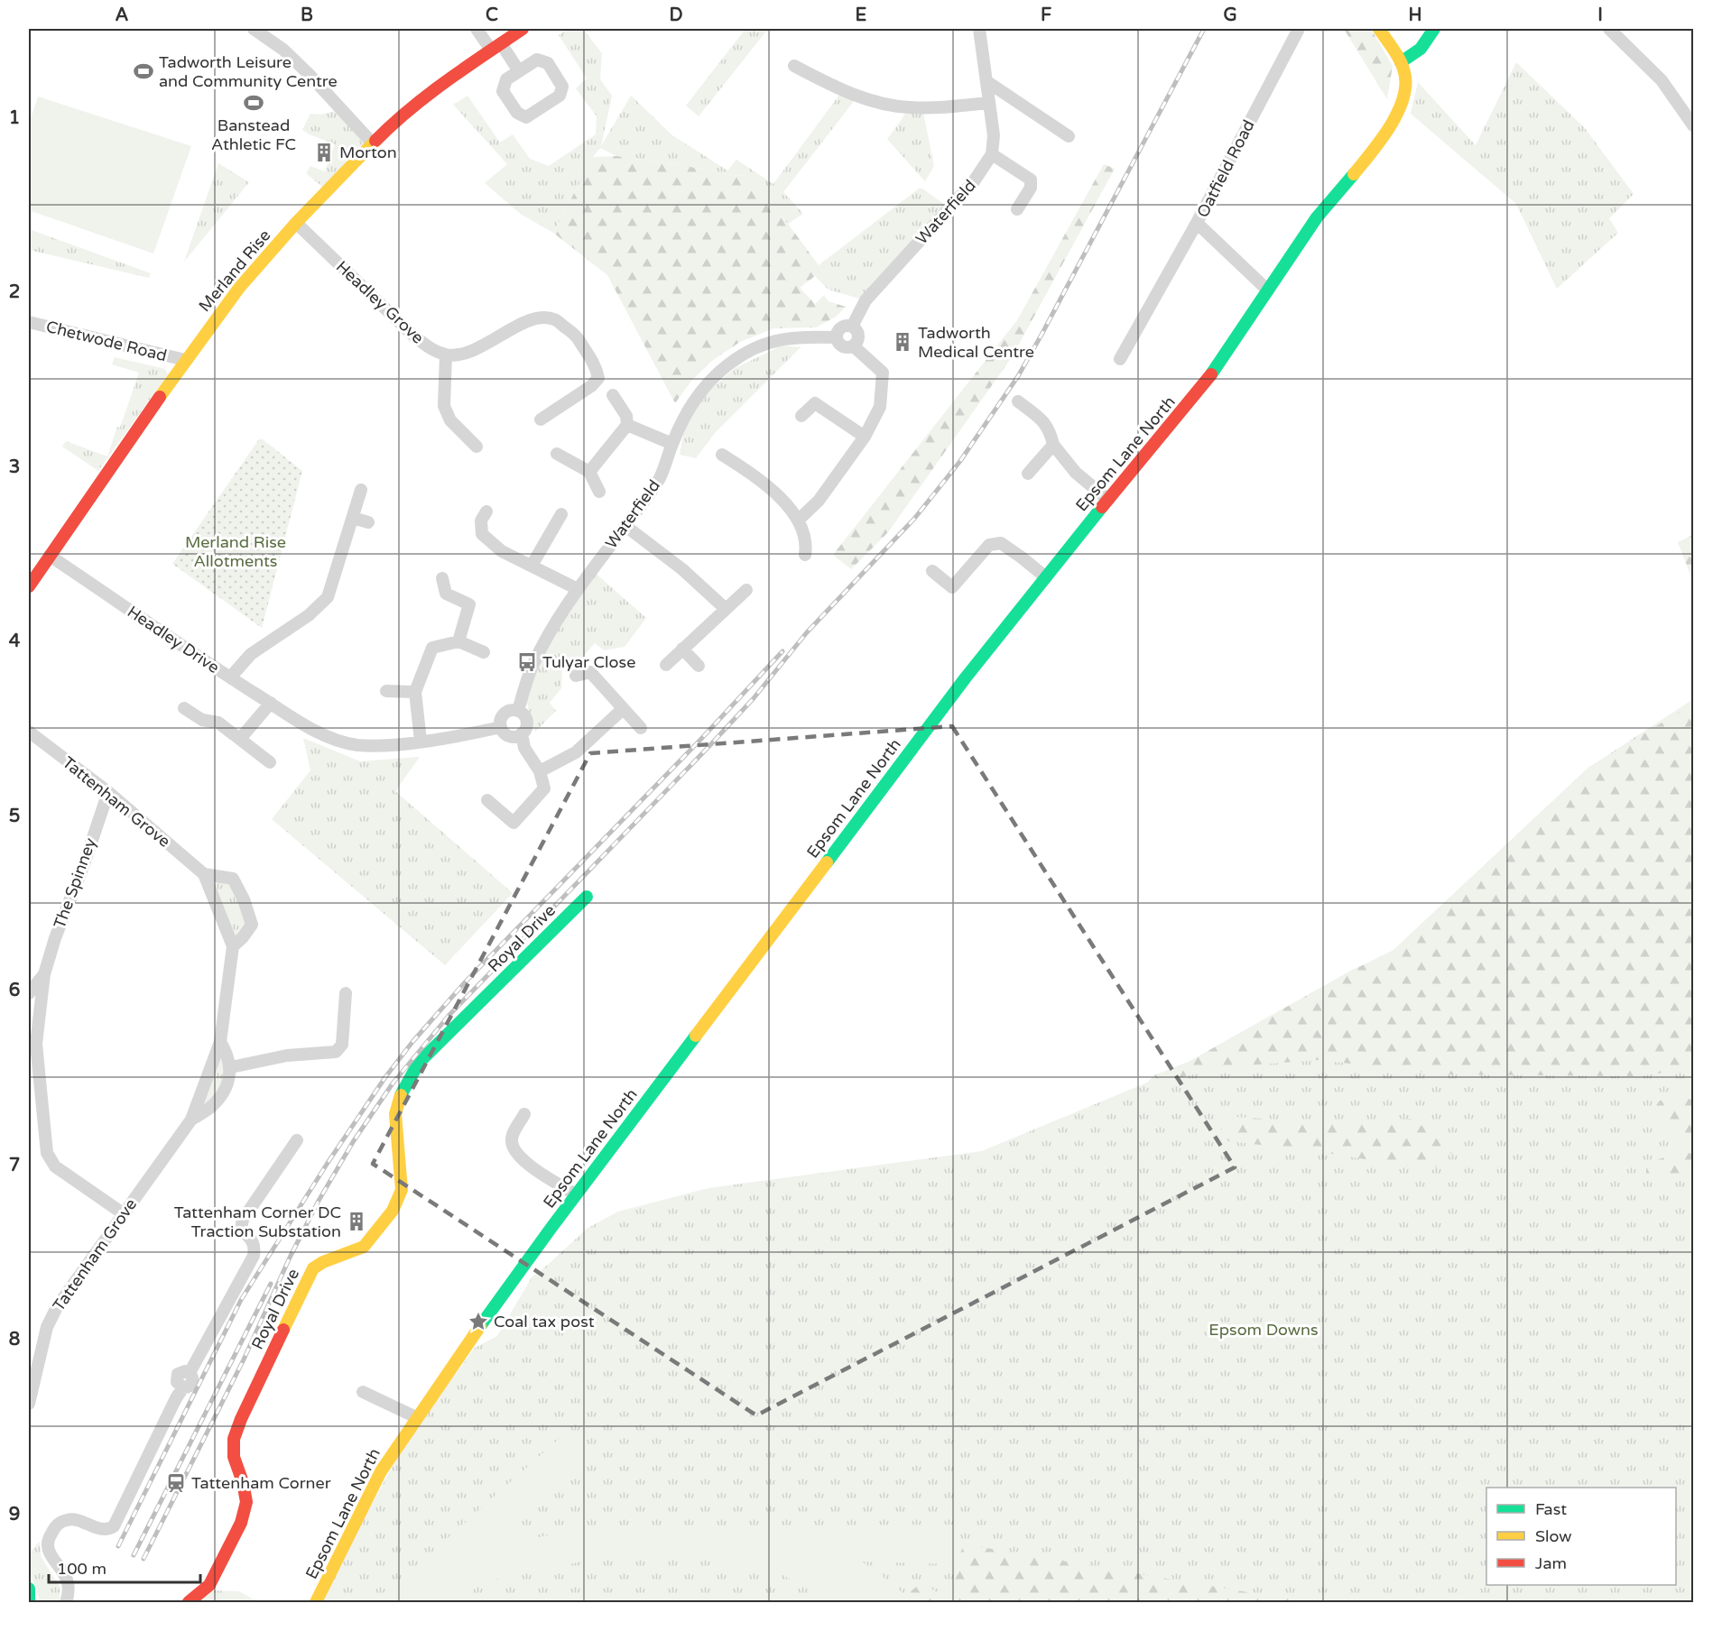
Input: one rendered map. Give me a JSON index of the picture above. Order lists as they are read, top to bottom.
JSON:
{
  "streets": {
    "main road": ["Merland Rise", "Epsom Lane North", "Royal Drive"],
    "street": [
      "Oatfield Road",
      "Waterfield",
      "Headley Grove",
      "Chetwode Road",
      "Headley Drive",
      "Tattenham Grove",
      "The Spinney"
    ]
  },
  "crossings": [
    ["Oatfield Road", "Epsom Lane North"],
    ["Merland Rise", "Headley Grove"],
    ["Merland Rise", "Chetwode Road"],
    ["Merland Rise", "Headley Drive"],
    ["Tattenham Grove", "The Spinney"]
  ],
  "parks": ["Merland Rise Allotments", "Epsom Downs"],
  "places": {
    "sports": ["Tadworth Leisure and Community Centre", "Banstead Athletic FC"],
    "building": ["Morton", "Tadworth Medical Centre", "Tattenham Corner DC Traction Substation"],
    "bus stop": ["Tulyar Close"],
    "place": ["Coal tax post"],
    "station": ["Tattenham Corner"]
  },
  "legend": ["Fast", "Slow", "Jam"],
  "scale_bar": "100 m",
  "grid": {
    "columns": [
      "A",
      "B",
      "C",
      "D",
      "E",
      "F",
      "G",
      "H",
      "I"
    ],
    "rows": [
      "1",
      "2",
      "3",
      "4",
      "5",
      "6",
      "7",
      "8",
      "9"
    ]
  }
}
